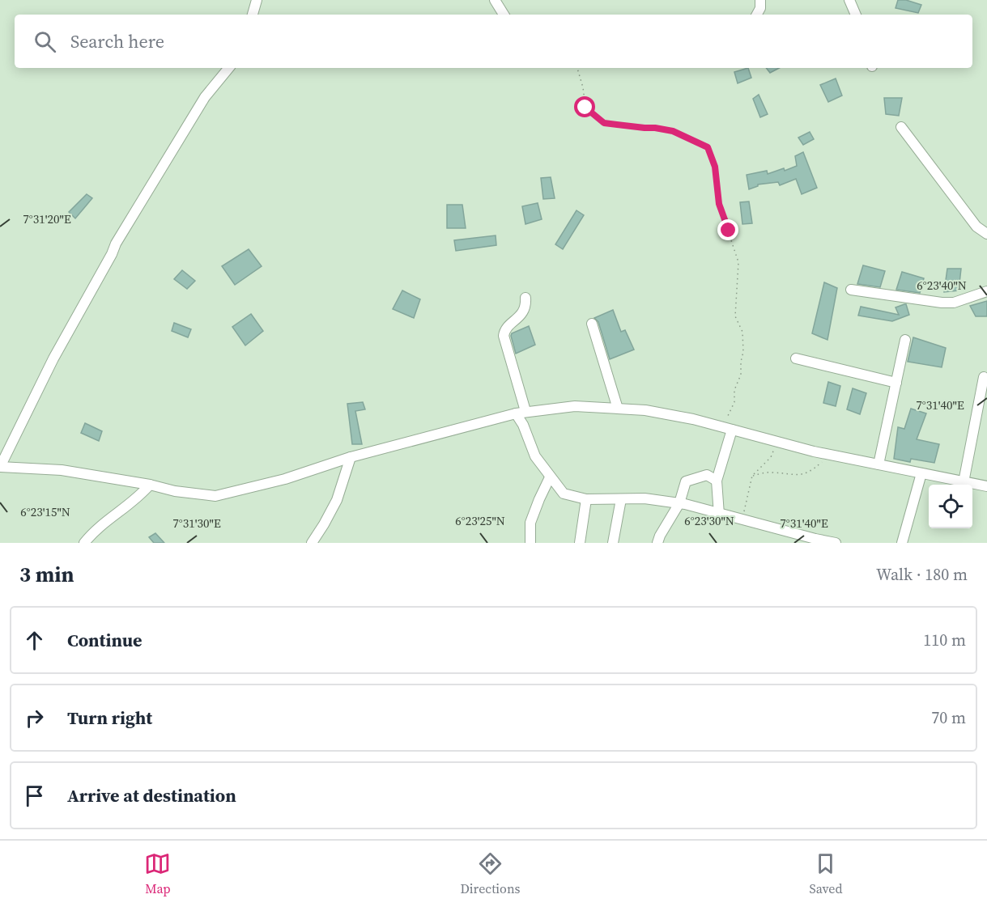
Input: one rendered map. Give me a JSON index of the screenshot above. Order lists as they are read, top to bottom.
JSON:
{
  "page": {
    "search": "Search here",
    "heading": ["3 min", "Walk · 180 m"],
    "list": [
      ["Continue", "110 m"],
      ["Turn right", "70 m"],
      "Arrive at destination"
    ],
    "nav": ["Map", "Directions", "Saved"]
  },
  "coordinates": [
    "7°31'20\"E",
    "6°23'40\"N",
    "7°31'40\"E",
    "6°23'15\"N",
    "6°23'25\"N",
    "6°23'30\"N",
    "7°31'30\"E"
  ]
}
